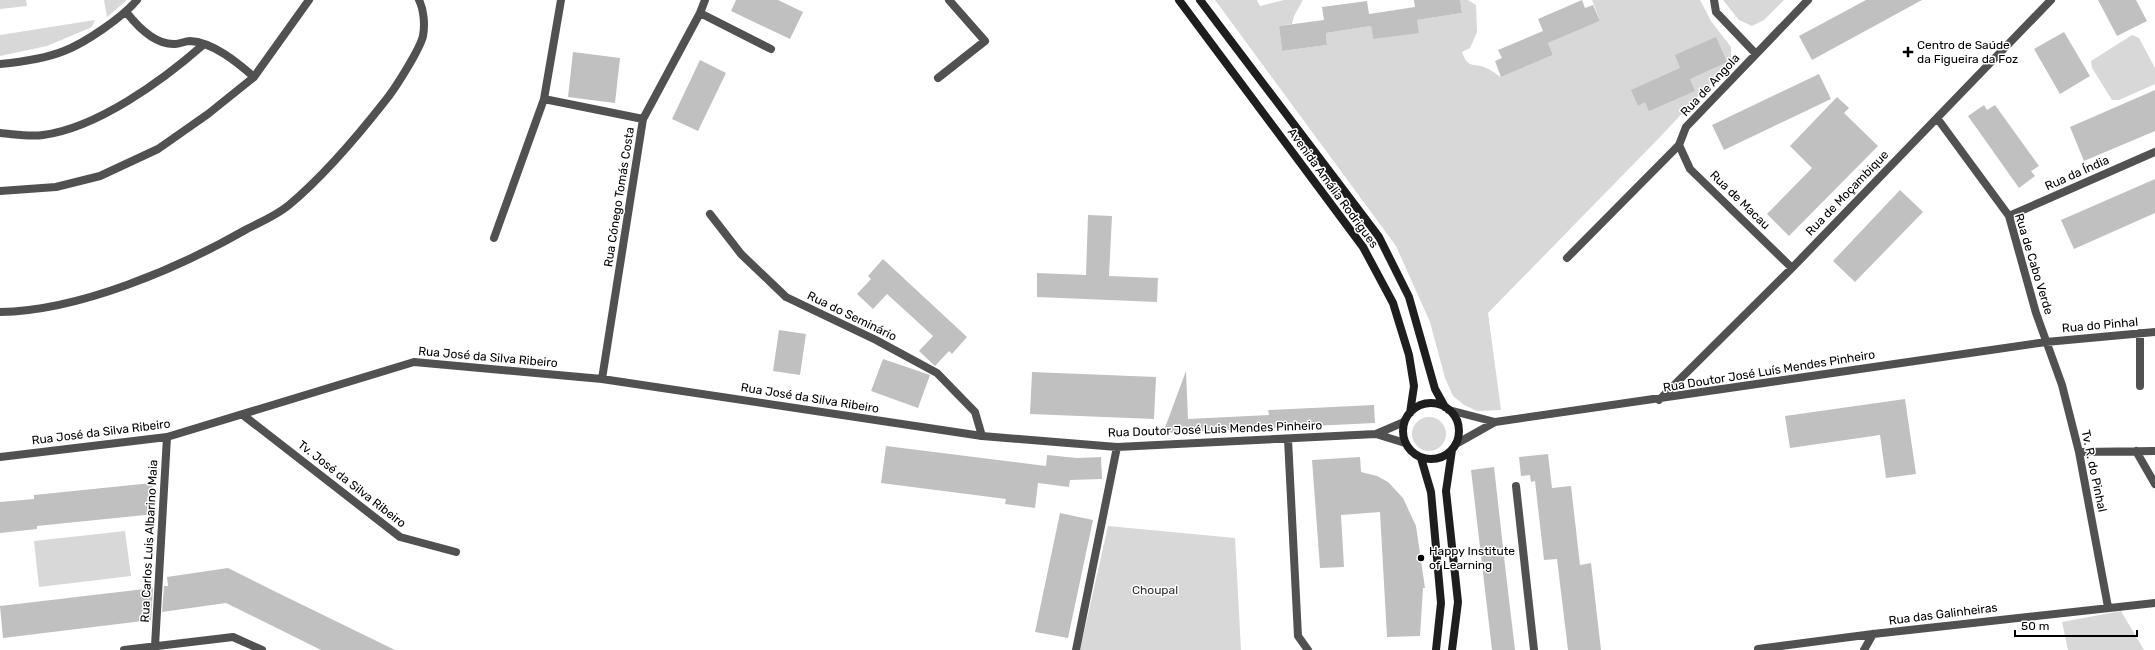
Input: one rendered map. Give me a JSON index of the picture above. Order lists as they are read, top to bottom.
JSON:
{
  "streets": {
    "main road": ["Avenida Amália Rodrigues"],
    "street": [
      "Rua de Angola",
      "Rua da Índia",
      "Rua de Moçambique",
      "Rua Cónego Tomás Costa",
      "Rua de Macau",
      "Rua de Cabo Verde",
      "Rua do Seminário",
      "Rua do Pinhal",
      "Rua José da Silva Ribeiro",
      "Rua Doutor José Luís Mendes Pinheiro",
      "Rua Doutor José Luis Mendes Pinheiro",
      "Tv. R. do Pinhal",
      "Tv. José da Silva Ribeiro",
      "Rua Carlos Luis Albarino Maia",
      "Rua das Galinheiras"
    ]
  },
  "crossings": [
    ["Rua de Angola", "Rua de Macau"],
    ["Rua da Índia", "Rua de Cabo Verde"],
    ["Avenida Amália Rodrigues", "Rua Doutor José Luís Mendes Pinheiro"],
    ["Avenida Amália Rodrigues", "Rua Doutor José Luis Mendes Pinheiro"],
    ["Rua de Moçambique", "Rua de Macau"],
    ["Rua de Moçambique", "Rua de Cabo Verde"],
    ["Rua de Moçambique", "Rua Doutor José Luís Mendes Pinheiro"],
    ["Rua Cónego Tomás Costa", "Rua José da Silva Ribeiro"],
    ["Rua de Cabo Verde", "Rua do Pinhal"],
    ["Rua de Cabo Verde", "Rua Doutor José Luís Mendes Pinheiro"],
    ["Rua de Cabo Verde", "Tv. R. do Pinhal"],
    ["Rua do Seminário", "Rua José da Silva Ribeiro"],
    ["Rua do Seminário", "Rua Doutor José Luis Mendes Pinheiro"],
    ["Rua do Pinhal", "Rua Doutor José Luís Mendes Pinheiro"],
    ["Rua do Pinhal", "Tv. R. do Pinhal"],
    ["Rua José da Silva Ribeiro", "Rua Doutor José Luis Mendes Pinheiro"],
    ["Rua José da Silva Ribeiro", "Tv. José da Silva Ribeiro"],
    ["Rua José da Silva Ribeiro", "Rua Carlos Luis Albarino Maia"],
    ["Rua Doutor José Luís Mendes Pinheiro", "Rua Doutor José Luis Mendes Pinheiro"],
    ["Rua Doutor José Luís Mendes Pinheiro", "Tv. R. do Pinhal"],
    ["Tv. R. do Pinhal", "Rua das Galinheiras"]
  ],
  "parks": ["Choupal"],
  "places": {
    "health": ["Centro de Saúde da Figueira da Foz"],
    "other": ["Happy Institute of Learning"]
  },
  "scale_bar": "50 m"
}
